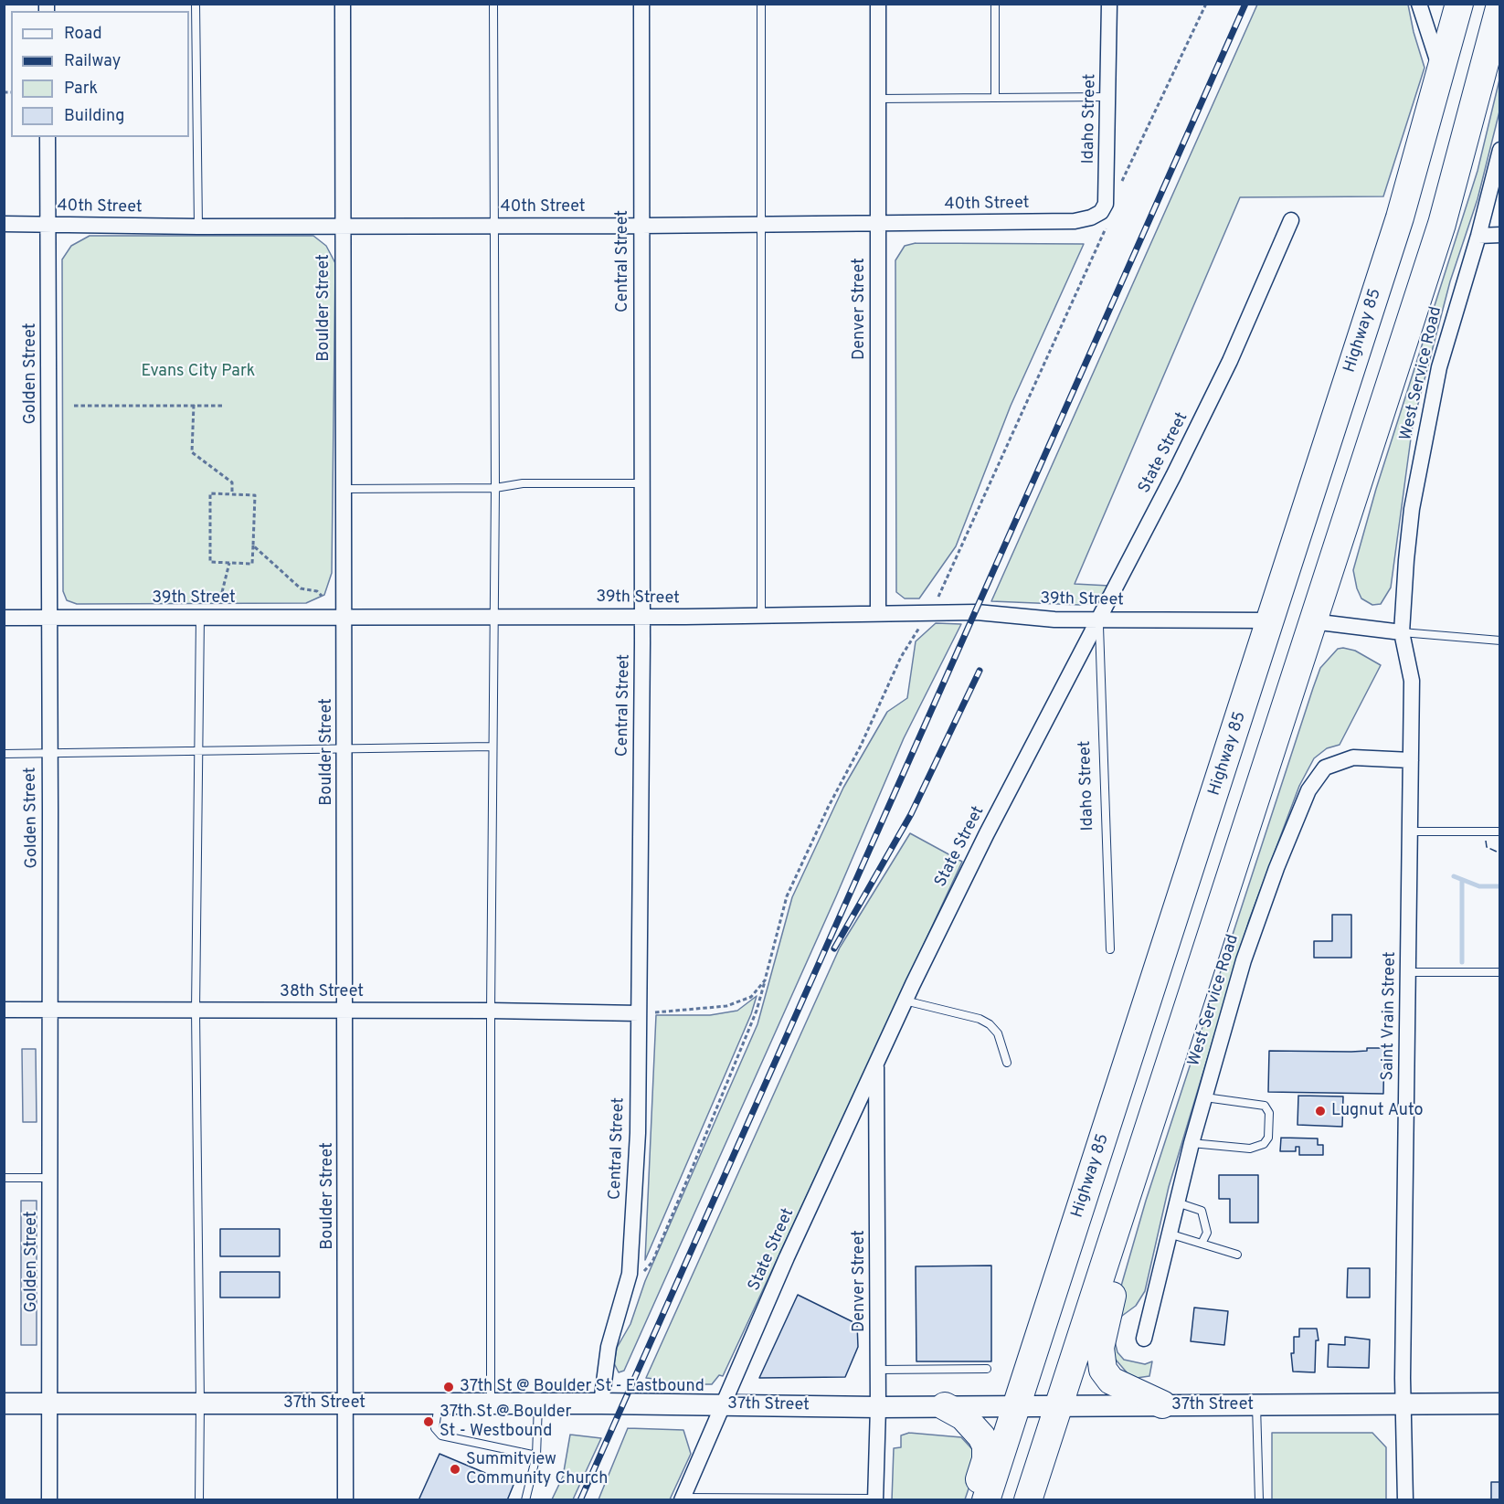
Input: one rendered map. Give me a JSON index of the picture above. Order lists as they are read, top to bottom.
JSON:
{
  "streets": {
    "highway": ["Highway 85"],
    "main road": ["37th Street"],
    "street": [
      "Idaho Street",
      "40th Street",
      "Central Street",
      "Boulder Street",
      "Denver Street",
      "Golden Street",
      "West Service Road",
      "State Street",
      "39th Street",
      "38th Street",
      "Saint Vrain Street"
    ]
  },
  "crossings": [
    ["Idaho Street", "40th Street"],
    ["Idaho Street", "State Street"],
    ["Idaho Street", "39th Street"],
    ["40th Street", "Central Street"],
    ["40th Street", "Boulder Street"],
    ["40th Street", "Denver Street"],
    ["40th Street", "Golden Street"],
    ["Central Street", "39th Street"],
    ["Central Street", "38th Street"],
    ["Central Street", "37th Street"],
    ["Boulder Street", "39th Street"],
    ["Boulder Street", "38th Street"],
    ["Boulder Street", "37th Street"],
    ["Denver Street", "State Street"],
    ["Denver Street", "39th Street"],
    ["Denver Street", "37th Street"],
    ["Highway 85", "39th Street"],
    ["Highway 85", "37th Street"],
    ["Golden Street", "39th Street"],
    ["Golden Street", "38th Street"],
    ["Golden Street", "37th Street"],
    ["West Service Road", "Saint Vrain Street"],
    ["State Street", "39th Street"],
    ["State Street", "37th Street"],
    ["Saint Vrain Street", "37th Street"]
  ],
  "parks": ["Evans City Park"],
  "places": [
    "Lugnut Auto",
    "37th St @ Boulder St - Eastbound",
    "37th St @ Boulder St - Westbound",
    "Summitview Community Church"
  ],
  "legend": [
    "Road",
    "Railway",
    "Park",
    "Building"
  ]
}
